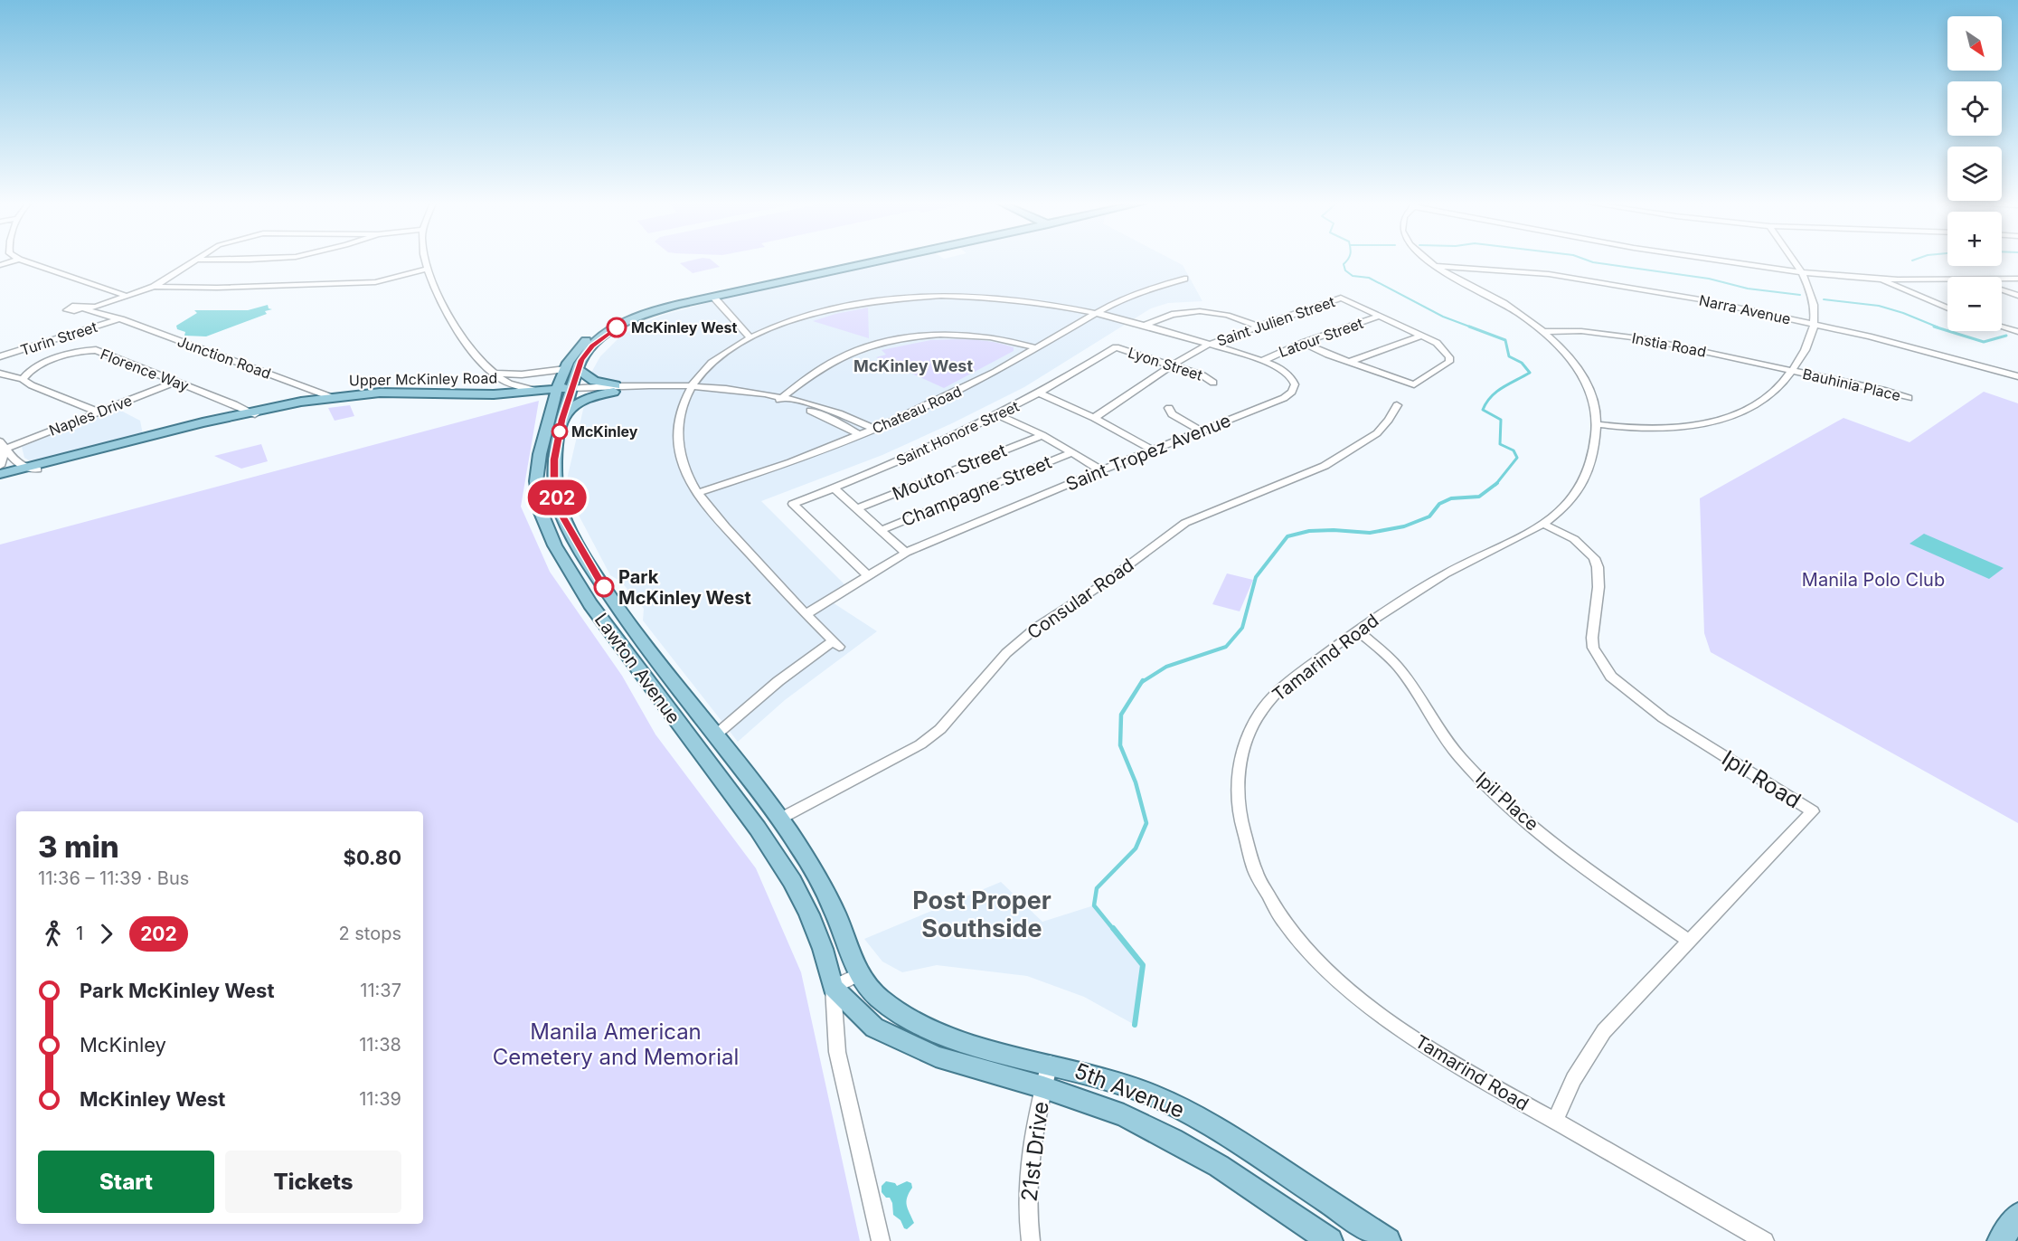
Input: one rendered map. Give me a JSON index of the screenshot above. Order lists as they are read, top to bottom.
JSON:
{
  "streets": {
    "main road": ["Upper McKinley Road", "Lawton Avenue", "5th Avenue"],
    "street": [
      "Narra Avenue",
      "Saint Julien Street",
      "Latour Street",
      "Turin Street",
      "Instia Road",
      "Junction Road",
      "Lyon Street",
      "Florence Way",
      "Bauhinia Place",
      "Chateau Road",
      "Naples Drive",
      "Saint Honore Street",
      "Saint Tropez Avenue",
      "Mouton Street",
      "Champagne Street",
      "Consular Road",
      "Tamarind Road",
      "Ipil Road",
      "Ipil Place",
      "21st Drive"
    ]
  },
  "crossings": [
    ["Narra Avenue", "Tamarind Road"],
    ["Saint Julien Street", "Latour Street"],
    ["Saint Julien Street", "Lyon Street"],
    ["Saint Julien Street", "Saint Tropez Avenue"],
    ["Latour Street", "Saint Tropez Avenue"],
    ["Turin Street", "Junction Road"],
    ["Instia Road", "Bauhinia Place"],
    ["Instia Road", "Tamarind Road"],
    ["Junction Road", "Upper McKinley Road"],
    ["Lyon Street", "Saint Honore Street"],
    ["Florence Way", "Upper McKinley Road"],
    ["Florence Way", "Naples Drive"],
    ["Upper McKinley Road", "Saint Tropez Avenue"],
    ["Upper McKinley Road", "Lawton Avenue"],
    ["Chateau Road", "Saint Tropez Avenue"],
    ["Saint Honore Street", "Saint Tropez Avenue"],
    ["Consular Road", "Lawton Avenue"],
    ["Tamarind Road", "Ipil Road"],
    ["Tamarind Road", "Ipil Place"],
    ["Lawton Avenue", "5th Avenue"],
    ["Ipil Road", "Ipil Place"],
    ["5th Avenue", "21st Drive"]
  ],
  "districts": ["McKinley West", "Post Proper Southside"],
  "parks": ["Manila Polo Club", "Manila American Cemetery and Memorial"],
  "places": ["McKinley West", "McKinley", "Park McKinley West"],
  "lines": ["bus line 202"],
  "north": "bottom right",
  "page": {
    "on_map": "202",
    "map_buttons": ["+", "−"],
    "heading": ["3 min", "11:36 – 11:39 · Bus", "$0.80"],
    "legs": ["1", "202", "2 stops"],
    "list": [
      {
        "name": "Park McKinley West",
        "value": "11:37"
      },
      {
        "name": "McKinley",
        "value": "11:38"
      },
      {
        "name": "McKinley West",
        "value": "11:39"
      }
    ],
    "buttons": ["Start", "Tickets"]
  }
}
